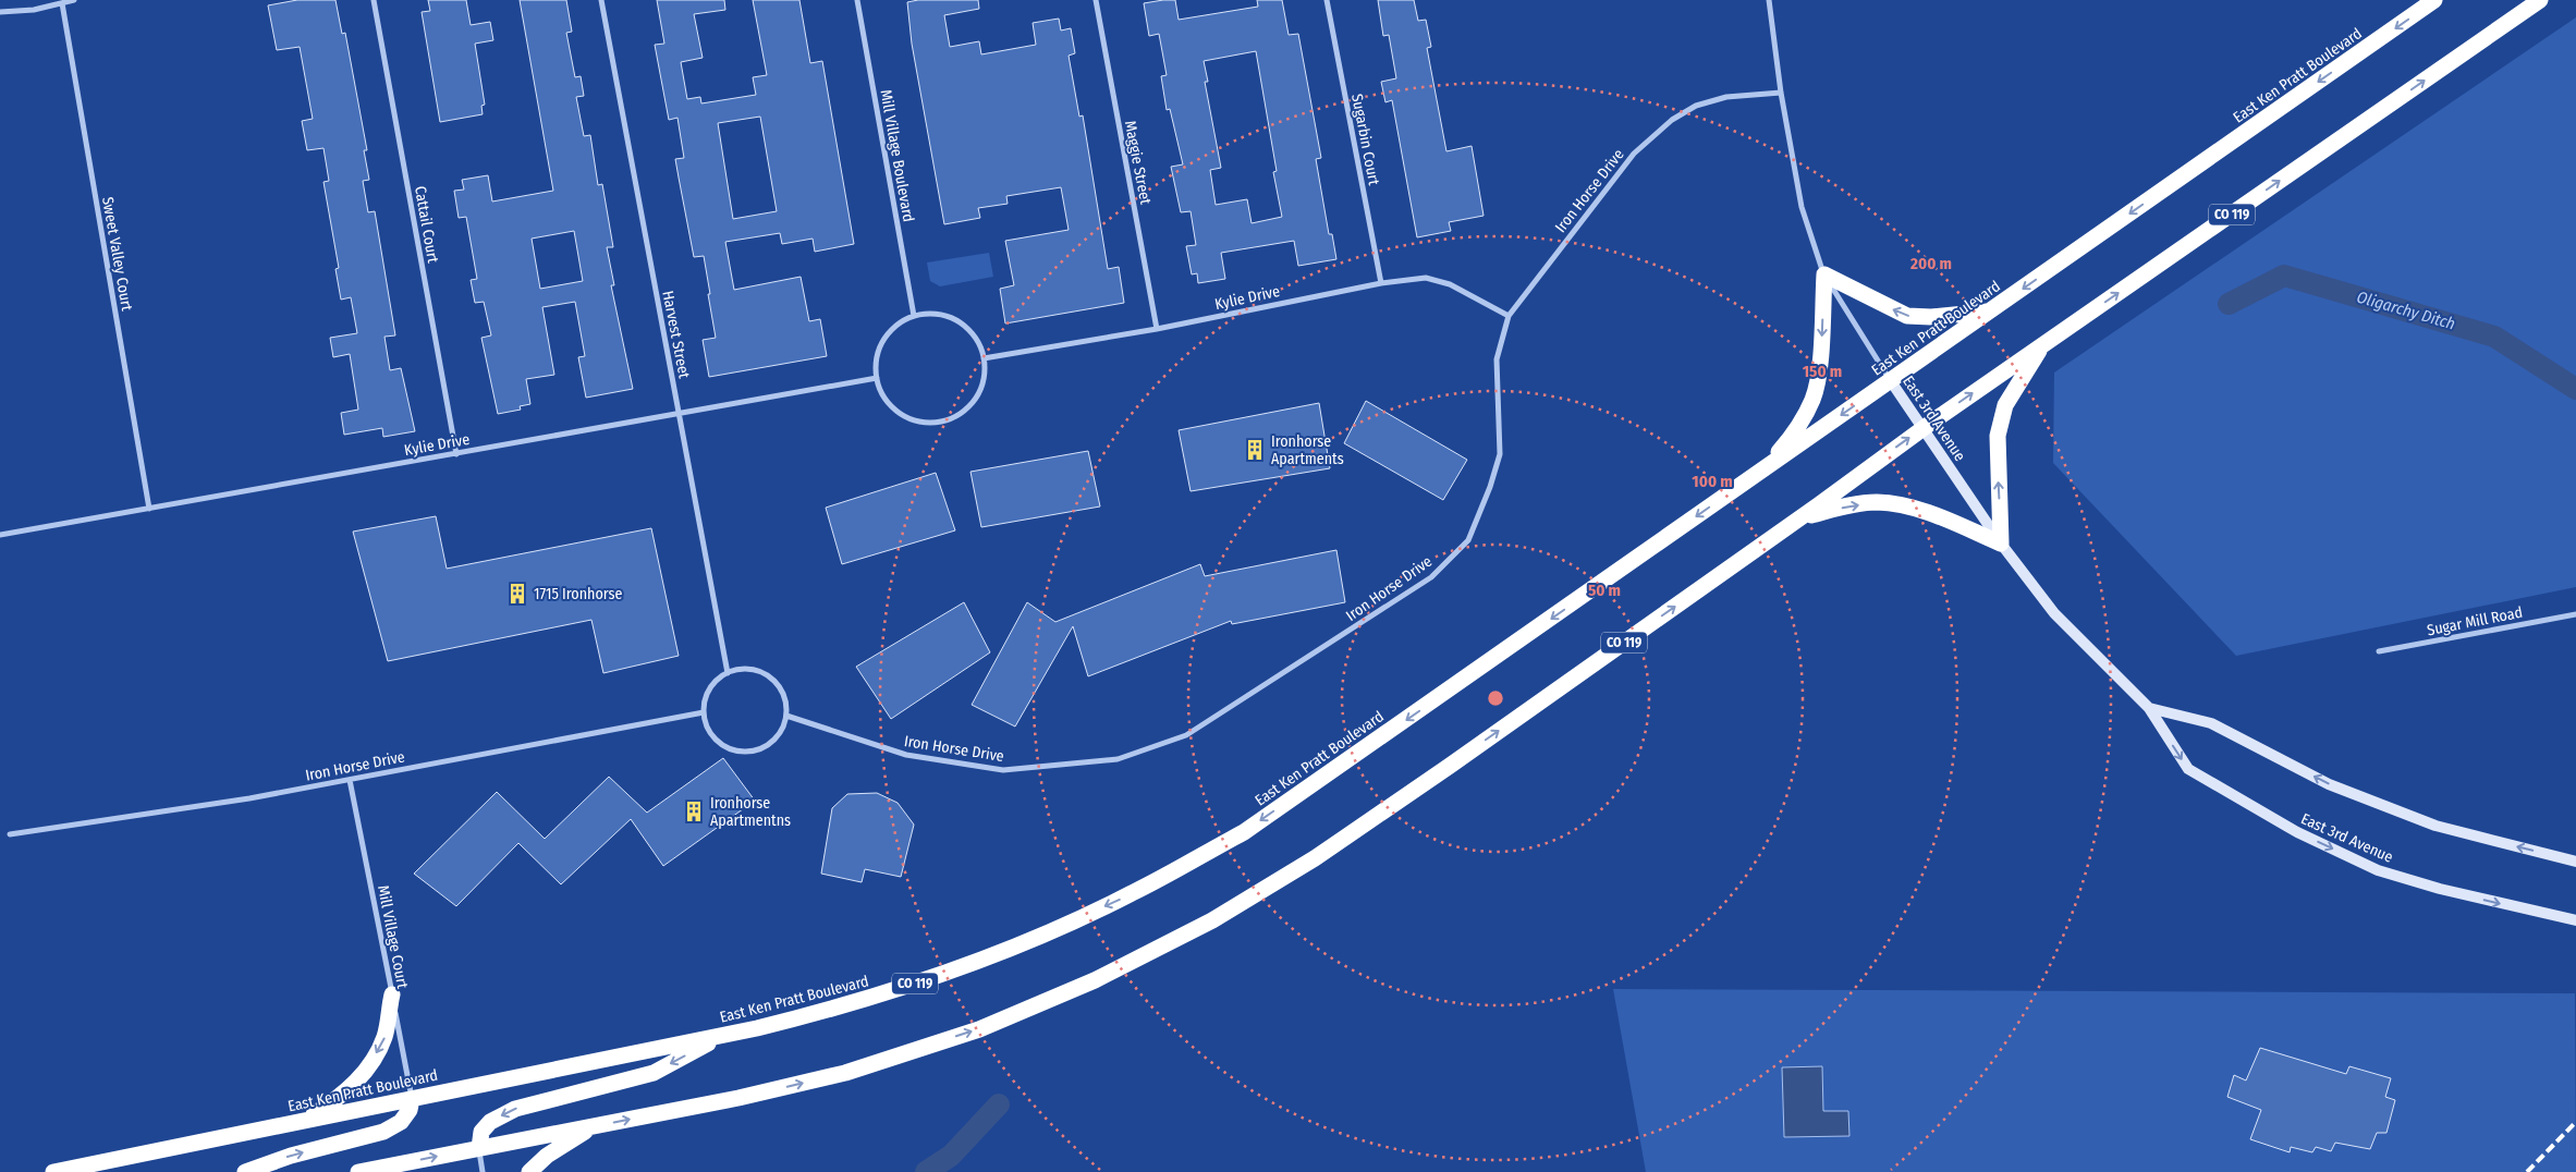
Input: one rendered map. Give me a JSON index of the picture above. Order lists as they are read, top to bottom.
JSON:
{
  "streets": {
    "highway": ["East Ken Pratt Boulevard", "CO 119"],
    "main road": ["East 3rd Avenue"],
    "street": [
      "Sugarbin Court",
      "Mill Village Boulevard",
      "Maggie Street",
      "Iron Horse Drive",
      "Cattail Court",
      "Sweet Valley Court",
      "Kylie Drive",
      "Harvest Street",
      "Sugar Mill Road",
      "Mill Village Court"
    ]
  },
  "crossings": [
    ["East Ken Pratt Boulevard", "East 3rd Avenue"],
    ["East Ken Pratt Boulevard", "Mill Village Court"],
    ["Sugarbin Court", "Kylie Drive"],
    ["Mill Village Boulevard", "Kylie Drive"],
    ["Maggie Street", "Kylie Drive"],
    ["Iron Horse Drive", "Kylie Drive"],
    ["Iron Horse Drive", "Harvest Street"],
    ["Iron Horse Drive", "East 3rd Avenue"],
    ["Iron Horse Drive", "Mill Village Court"],
    ["CO 119", "East 3rd Avenue"],
    ["Cattail Court", "Kylie Drive"],
    ["Sweet Valley Court", "Kylie Drive"],
    ["Kylie Drive", "Harvest Street"]
  ],
  "one_way": ["East 3rd Avenue"],
  "water": ["Oligarchy Ditch"],
  "places": {
    "building": ["Ironhorse Apartments", "1715 Ironhorse", "Ironhorse Apartmentns"]
  },
  "rings": [
    "200 m",
    "150 m",
    "100 m",
    "50 m"
  ]
}
